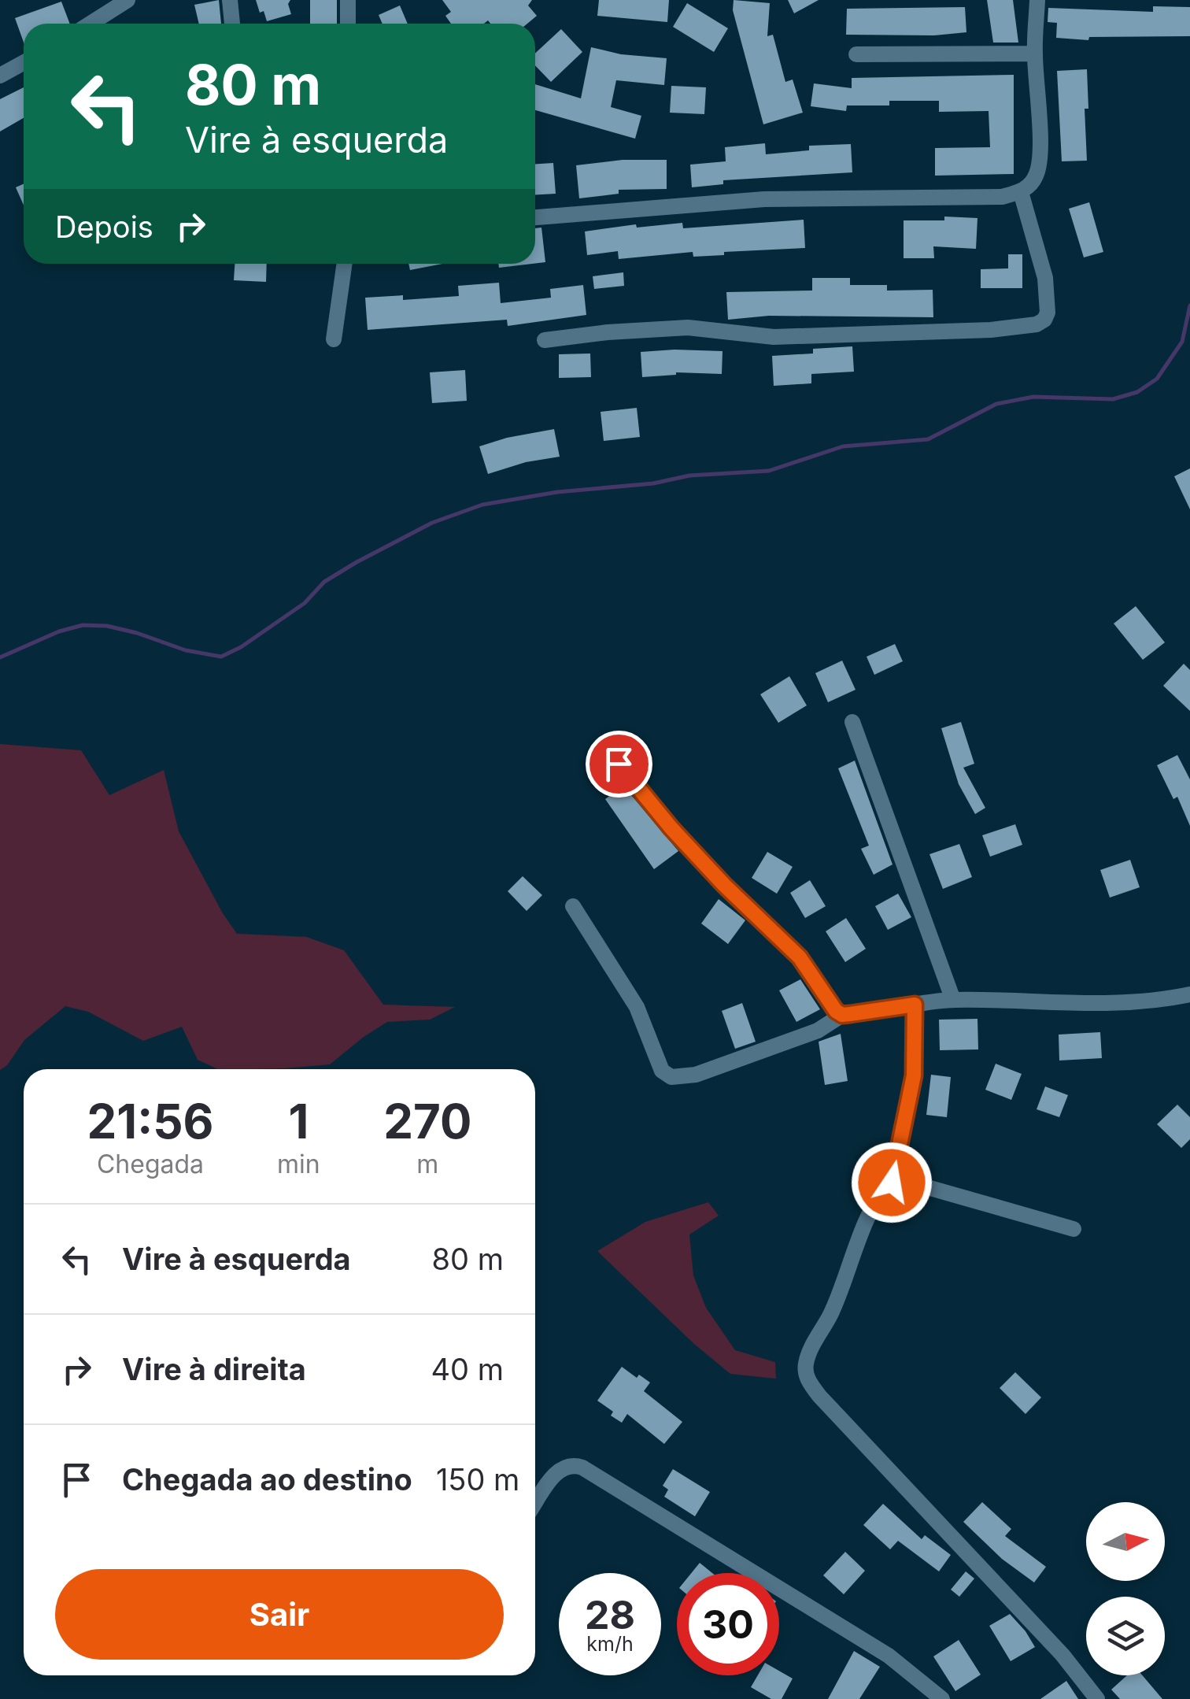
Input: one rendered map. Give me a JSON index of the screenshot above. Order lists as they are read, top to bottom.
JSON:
{
  "north": "right",
  "page": {
    "turn": ["80 m", "Vire à esquerda"],
    "then": "Depois",
    "eta": [
      "21:56",
      "Chegada",
      "1",
      "min",
      "270",
      "m"
    ],
    "list": [
      {
        "name": "Vire à esquerda",
        "value": "80 m"
      },
      {
        "name": "Vire à direita",
        "value": "40 m"
      },
      {
        "name": "Chegada ao destino",
        "value": "150 m"
      }
    ],
    "buttons": "Sair",
    "speed": "28 km/h",
    "limit": "30"
  }
}
